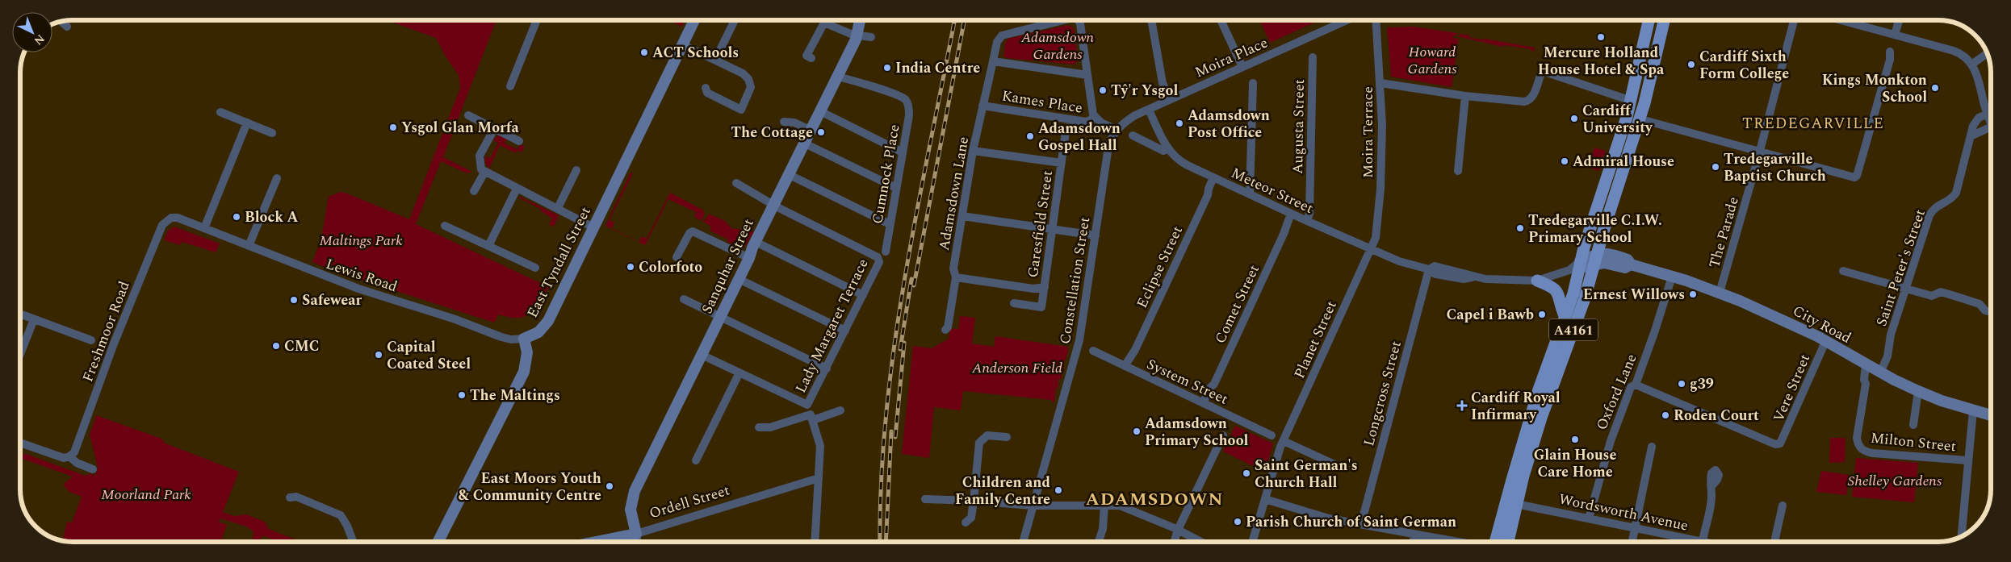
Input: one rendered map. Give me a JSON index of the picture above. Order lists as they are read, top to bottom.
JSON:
{
  "streets": {
    "main road": ["A4161"],
    "street": [
      "Moira Place",
      "Kames Place",
      "Augusta Street",
      "Moira Terrace",
      "Cumnock Place",
      "Meteor Street",
      "Adamsdown Lane",
      "Garesfield Street",
      "The Parade",
      "East Tyndall Street",
      "Sanquhar Street",
      "Eclipse Street",
      "Saint Peter's Street",
      "Lewis Road",
      "Constellation Street",
      "Comet Street",
      "City Road",
      "Lady Margaret Terrace",
      "Freshmoor Road",
      "Planet Street",
      "System Street",
      "Vere Street",
      "Oxford Lane",
      "Longcross Street",
      "Milton Street",
      "Ordell Street",
      "Wordsworth Avenue"
    ]
  },
  "crossings": [
    ["Moira Place", "Kames Place"],
    ["Moira Place", "Meteor Street"],
    ["Moira Place", "Constellation Street"],
    ["Kames Place", "Adamsdown Lane"],
    ["Kames Place", "Garesfield Street"],
    ["Kames Place", "Constellation Street"],
    ["Augusta Street", "Meteor Street"],
    ["Moira Terrace", "Meteor Street"],
    ["Moira Terrace", "Planet Street"],
    ["Cumnock Place", "Sanquhar Street"],
    ["Meteor Street", "Eclipse Street"],
    ["Meteor Street", "Comet Street"],
    ["Meteor Street", "A4161"],
    ["Meteor Street", "Planet Street"],
    ["Meteor Street", "Longcross Street"],
    ["The Parade", "City Road"],
    ["East Tyndall Street", "Lewis Road"],
    ["Sanquhar Street", "Lady Margaret Terrace"],
    ["Sanquhar Street", "Ordell Street"],
    ["Eclipse Street", "System Street"],
    ["Saint Peter's Street", "City Road"],
    ["Lewis Road", "Freshmoor Road"],
    ["Comet Street", "System Street"],
    ["City Road", "A4161"],
    ["City Road", "Vere Street"],
    ["City Road", "Oxford Lane"],
    ["City Road", "Milton Street"],
    ["A4161", "Wordsworth Avenue"],
    ["Vere Street", "Oxford Lane"],
    ["Oxford Lane", "Wordsworth Avenue"]
  ],
  "districts": ["TREDEGARVILLE", "ADAMSDOWN"],
  "parks": [
    "Adamsdown Gardens",
    "Howard Gardens",
    "Maltings Park",
    "Anderson Field",
    "Shelley Gardens",
    "Moorland Park"
  ],
  "places": {
    "other": [
      "Mercure Holland House Hotel & Spa",
      "ACT Schools",
      "Cardiff Sixth Form College",
      "India Centre",
      "Kings Monkton School",
      "Tŷ'r Ysgol",
      "Cardiff University",
      "Adamsdown Post Office",
      "Ysgol Glan Morfa",
      "The Cottage",
      "Adamsdown Gospel Hall",
      "Admiral House",
      "Tredegarville Baptist Church",
      "Block A",
      "Tredegarville C.I.W. Primary School",
      "Colorfoto",
      "Ernest Willows",
      "Safewear",
      "Capel i Bawb",
      "CMC",
      "Capital Coated Steel",
      "g39",
      "The Maltings",
      "Roden Court",
      "Adamsdown Primary School",
      "Glain House Care Home",
      "Saint German's Church Hall",
      "East Moors Youth & Community Centre",
      "Children and Family Centre",
      "Parish Church of Saint German"
    ],
    "health": ["Cardiff Royal Infirmary"]
  },
  "north": "bottom right"
}
